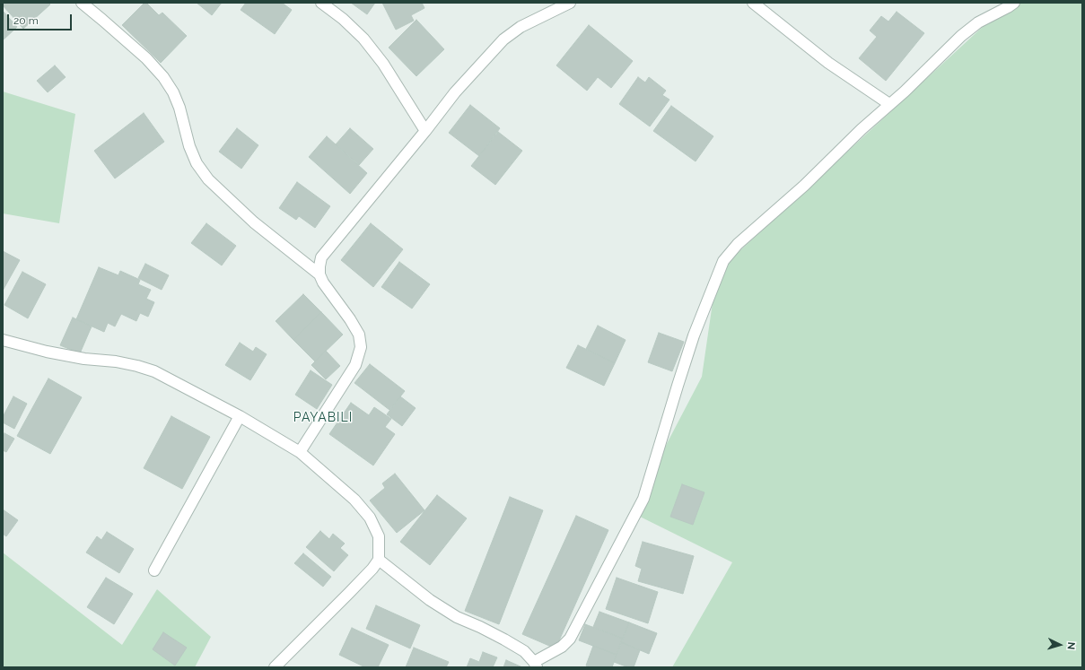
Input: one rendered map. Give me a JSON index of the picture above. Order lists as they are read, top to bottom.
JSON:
{
  "districts": ["PAYABILI"],
  "scale_bar": "20 m",
  "north": "right"
}
